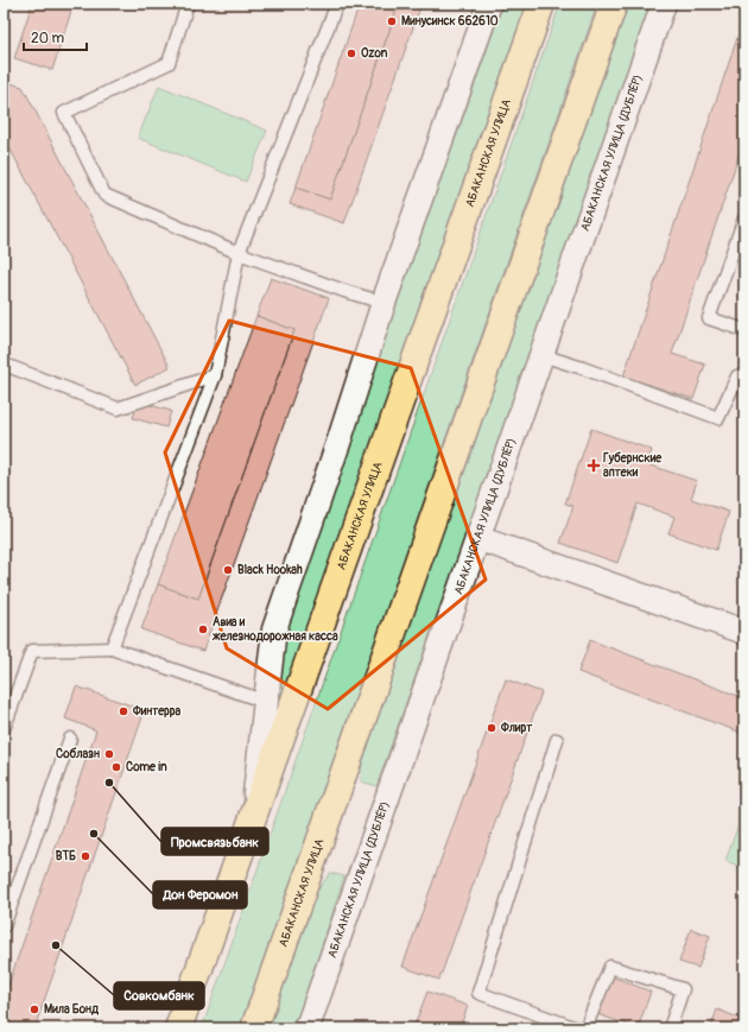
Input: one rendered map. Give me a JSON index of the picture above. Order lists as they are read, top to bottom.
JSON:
{
  "streets": {
    "main road": ["АБАКАНСКАЯ УЛИЦА"],
    "street": ["АБАКАНСКАЯ УЛИЦА (ДУБЛЁР)"]
  },
  "places": {
    "other": [
      "Минусинск 662610",
      "Ozon",
      "Black Hookah",
      "Авиа и железнодорожная касса",
      "Финтерра",
      "Флирт",
      "Соблазн",
      "Come in",
      "Промсвязьбанк",
      "Дон Феромон",
      "ВТБ",
      "Совкомбанк",
      "Мила Бонд"
    ],
    "health": ["Губернские аптеки"]
  },
  "scale_bar": "20 m"
}
